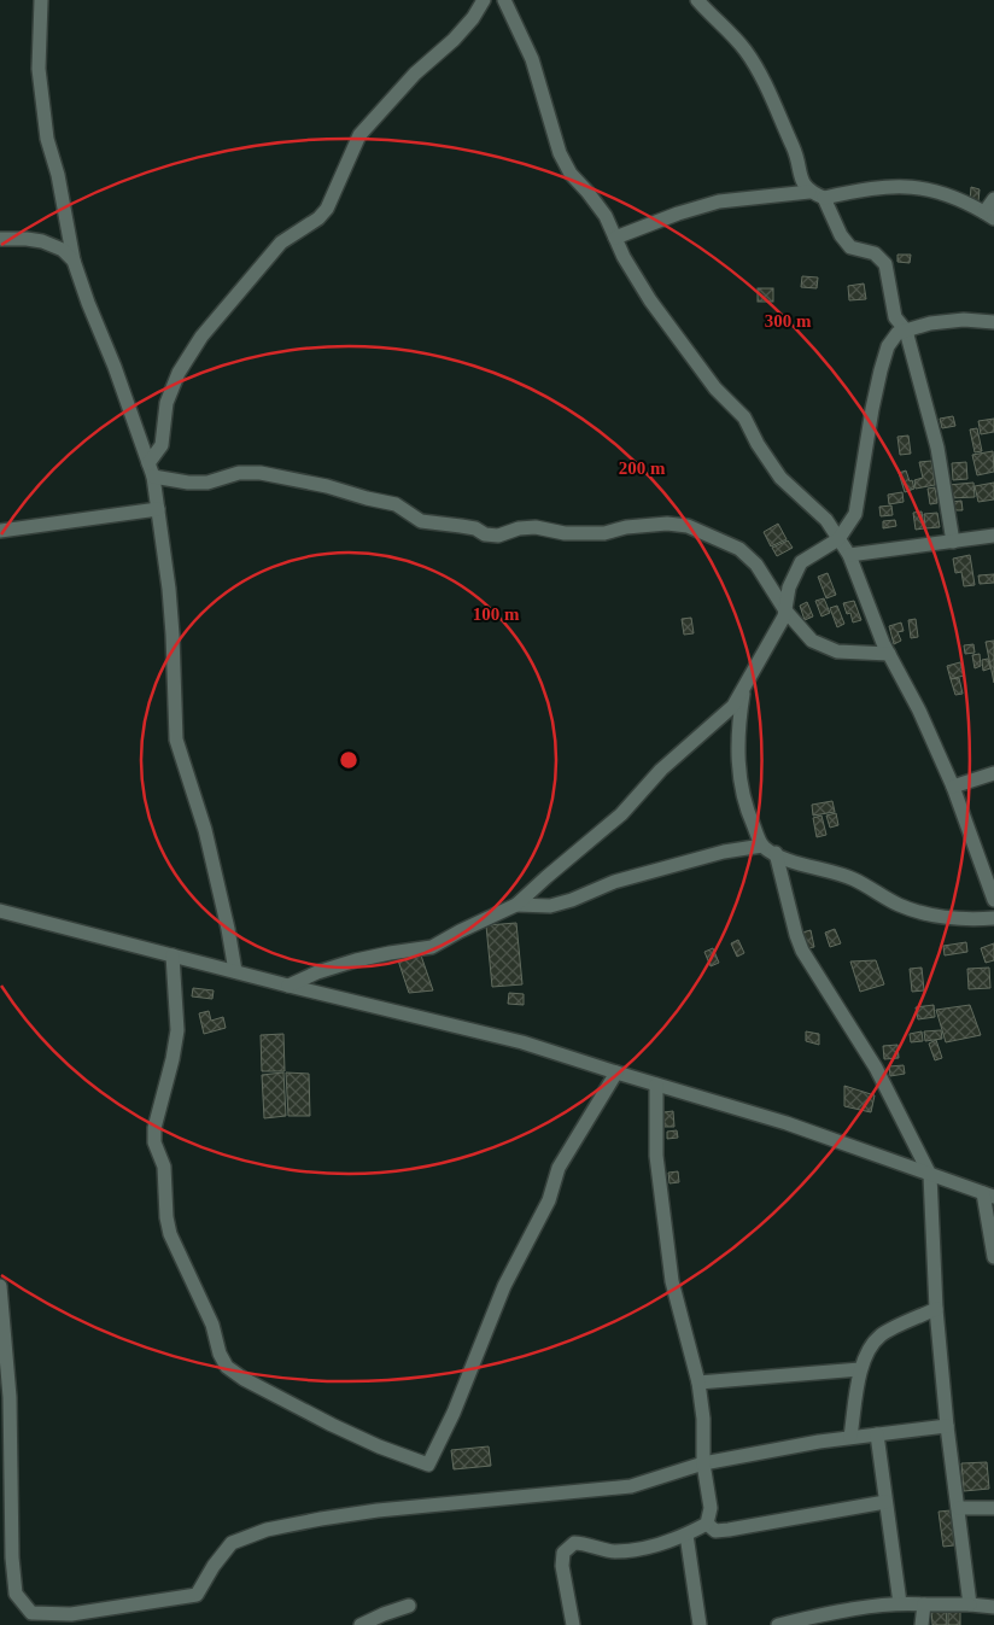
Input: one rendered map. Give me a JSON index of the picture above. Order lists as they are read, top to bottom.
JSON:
{
  "rings": ["300 m", "200 m", "100 m"]
}
